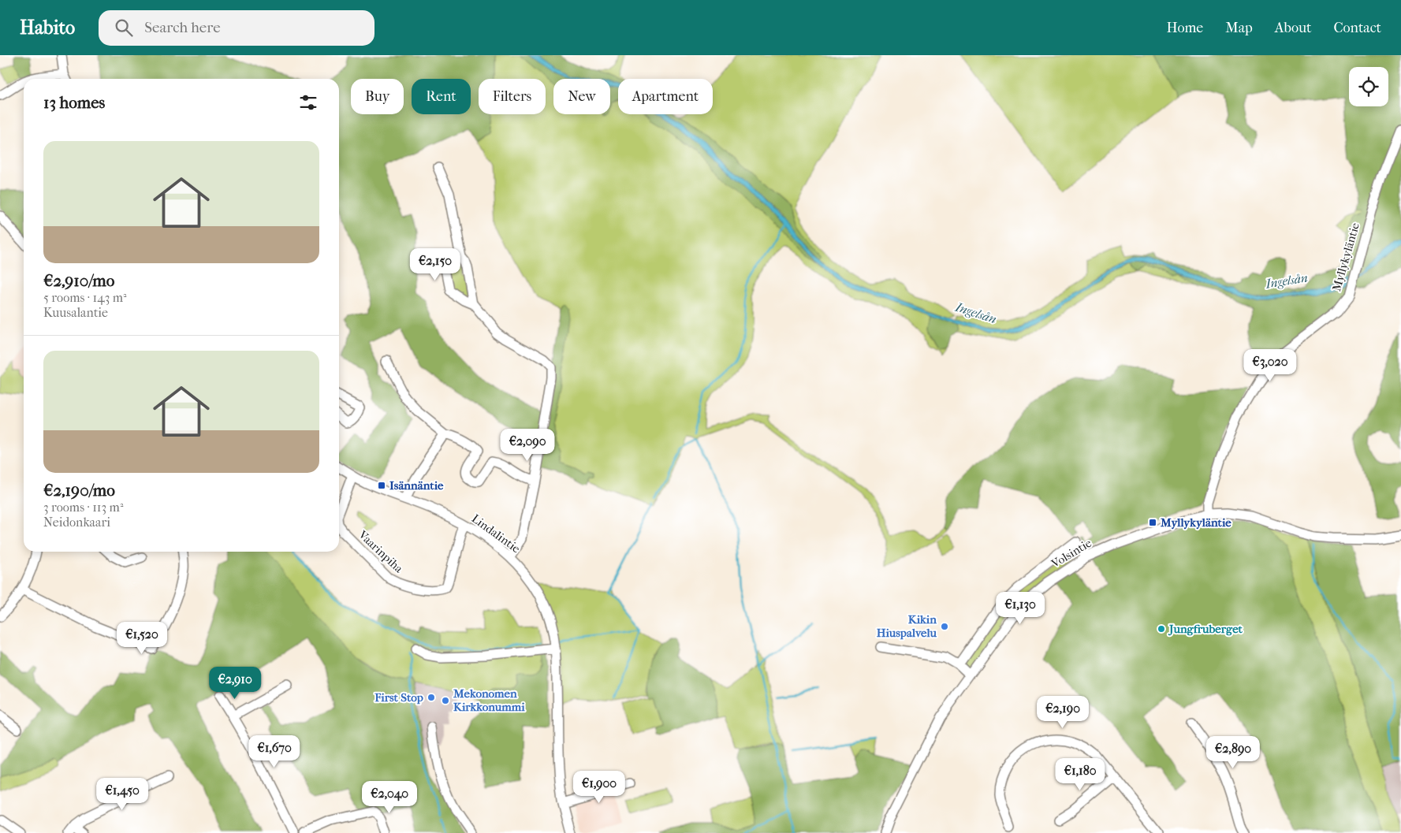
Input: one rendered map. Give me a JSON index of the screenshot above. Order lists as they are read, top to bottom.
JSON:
{
  "streets": {
    "street": [
      "Myllykyläntie",
      "Lindalintie",
      "Vaarinpiha",
      "Volsintie"
    ]
  },
  "crossings": [
    ["Myllykyläntie", "Volsintie"],
    ["Lindalintie", "Vaarinpiha"]
  ],
  "water": ["Ingelsån"],
  "places": {
    "transit": ["Isännäntie", "Myllykyläntie"],
    "other": [
      "Kikin Hiuspalvelu",
      "Jungfruberget",
      "First Stop",
      "Mekonomen Kirkkonummi"
    ]
  },
  "page": {
    "header": "Habito",
    "search": "Search here",
    "nav": [
      "Home",
      "Map",
      "About",
      "Contact"
    ],
    "chip": [
      "Buy",
      "Rent",
      "Filters",
      "New",
      "Apartment"
    ],
    "heading": "13 homes",
    "list": [
      {
        "name": "€2,910/mo",
        "note": "5 rooms · 143 m² · Kuusalantie"
      },
      {
        "name": "€2,190/mo",
        "note": "3 rooms · 113 m² · Neidonkaari"
      }
    ],
    "price": [
      "€2,150",
      "€3,020",
      "€2,090",
      "€1,130",
      "€1,520",
      "€2,910",
      "€2,190",
      "€1,670",
      "€2,890",
      "€1,180",
      "€1,900",
      "€1,450",
      "€2,040"
    ]
  }
}
